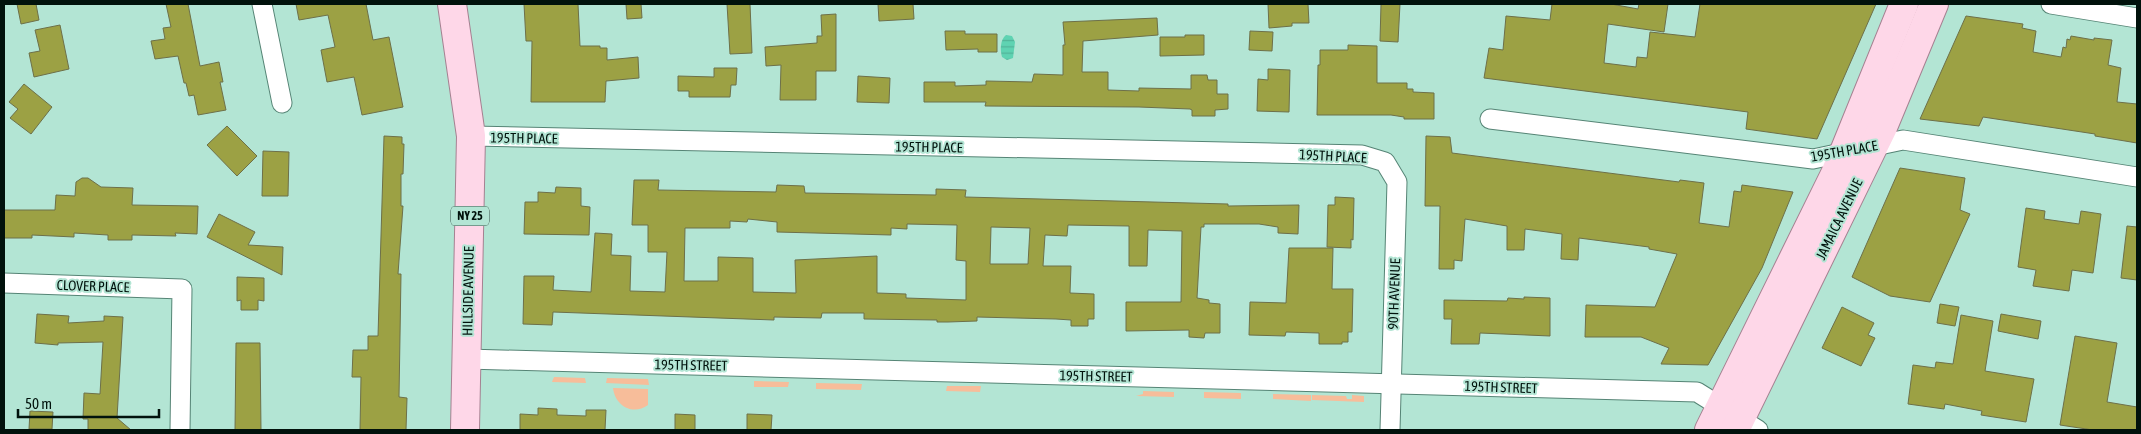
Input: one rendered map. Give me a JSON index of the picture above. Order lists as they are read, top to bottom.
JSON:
{
  "streets": {
    "main road": ["NY 25", "JAMAICA AVENUE", "HILLSIDE AVENUE"],
    "street": [
      "195TH PLACE",
      "CLOVER PLACE",
      "90TH AVENUE",
      "195TH STREET"
    ]
  },
  "crossings": [
    ["195TH PLACE", "JAMAICA AVENUE"],
    ["195TH PLACE", "HILLSIDE AVENUE"],
    ["195TH PLACE", "90TH AVENUE"],
    ["JAMAICA AVENUE", "195TH STREET"],
    ["HILLSIDE AVENUE", "195TH STREET"],
    ["90TH AVENUE", "195TH STREET"]
  ],
  "scale_bar": "50 m"
}
